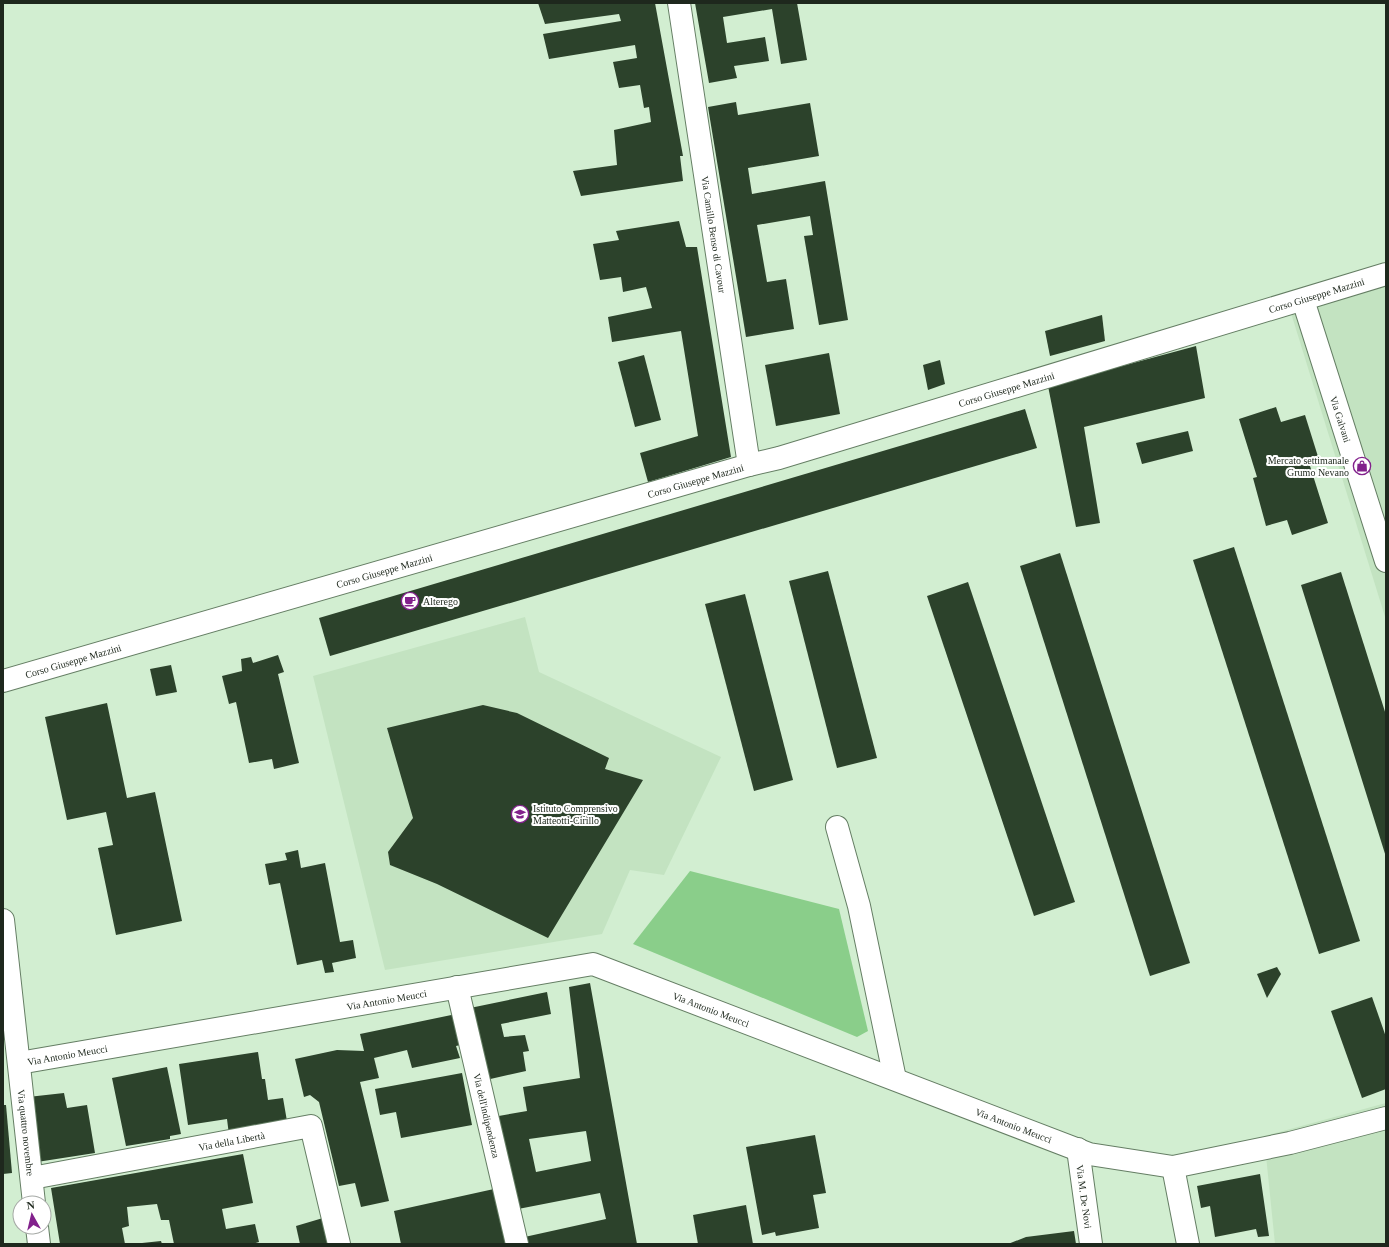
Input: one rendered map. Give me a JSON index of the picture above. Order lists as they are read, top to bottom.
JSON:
{
  "streets": {
    "street": [
      "Via Camillo Benso di Cavour",
      "Corso Giuseppe Mazzini",
      "Via Galvani",
      "Via Antonio Meucci",
      "Via dell'indipendenza",
      "Via quattro novembre",
      "Via della Libertà",
      "Via M. De Novi"
    ]
  },
  "crossings": [
    ["Via Camillo Benso di Cavour", "Corso Giuseppe Mazzini"],
    ["Corso Giuseppe Mazzini", "Via Galvani"],
    ["Via Antonio Meucci", "Via dell'indipendenza"],
    ["Via Antonio Meucci", "Via quattro novembre"],
    ["Via Antonio Meucci", "Via M. De Novi"],
    ["Via quattro novembre", "Via della Libertà"]
  ],
  "places": {
    "shop": ["Mercato settimanale Grumo Nevano"],
    "cafe": ["Alterego"],
    "school or university": ["Istituto Comprensivo Matteotti-Cirillo"]
  },
  "north": "top"
}
